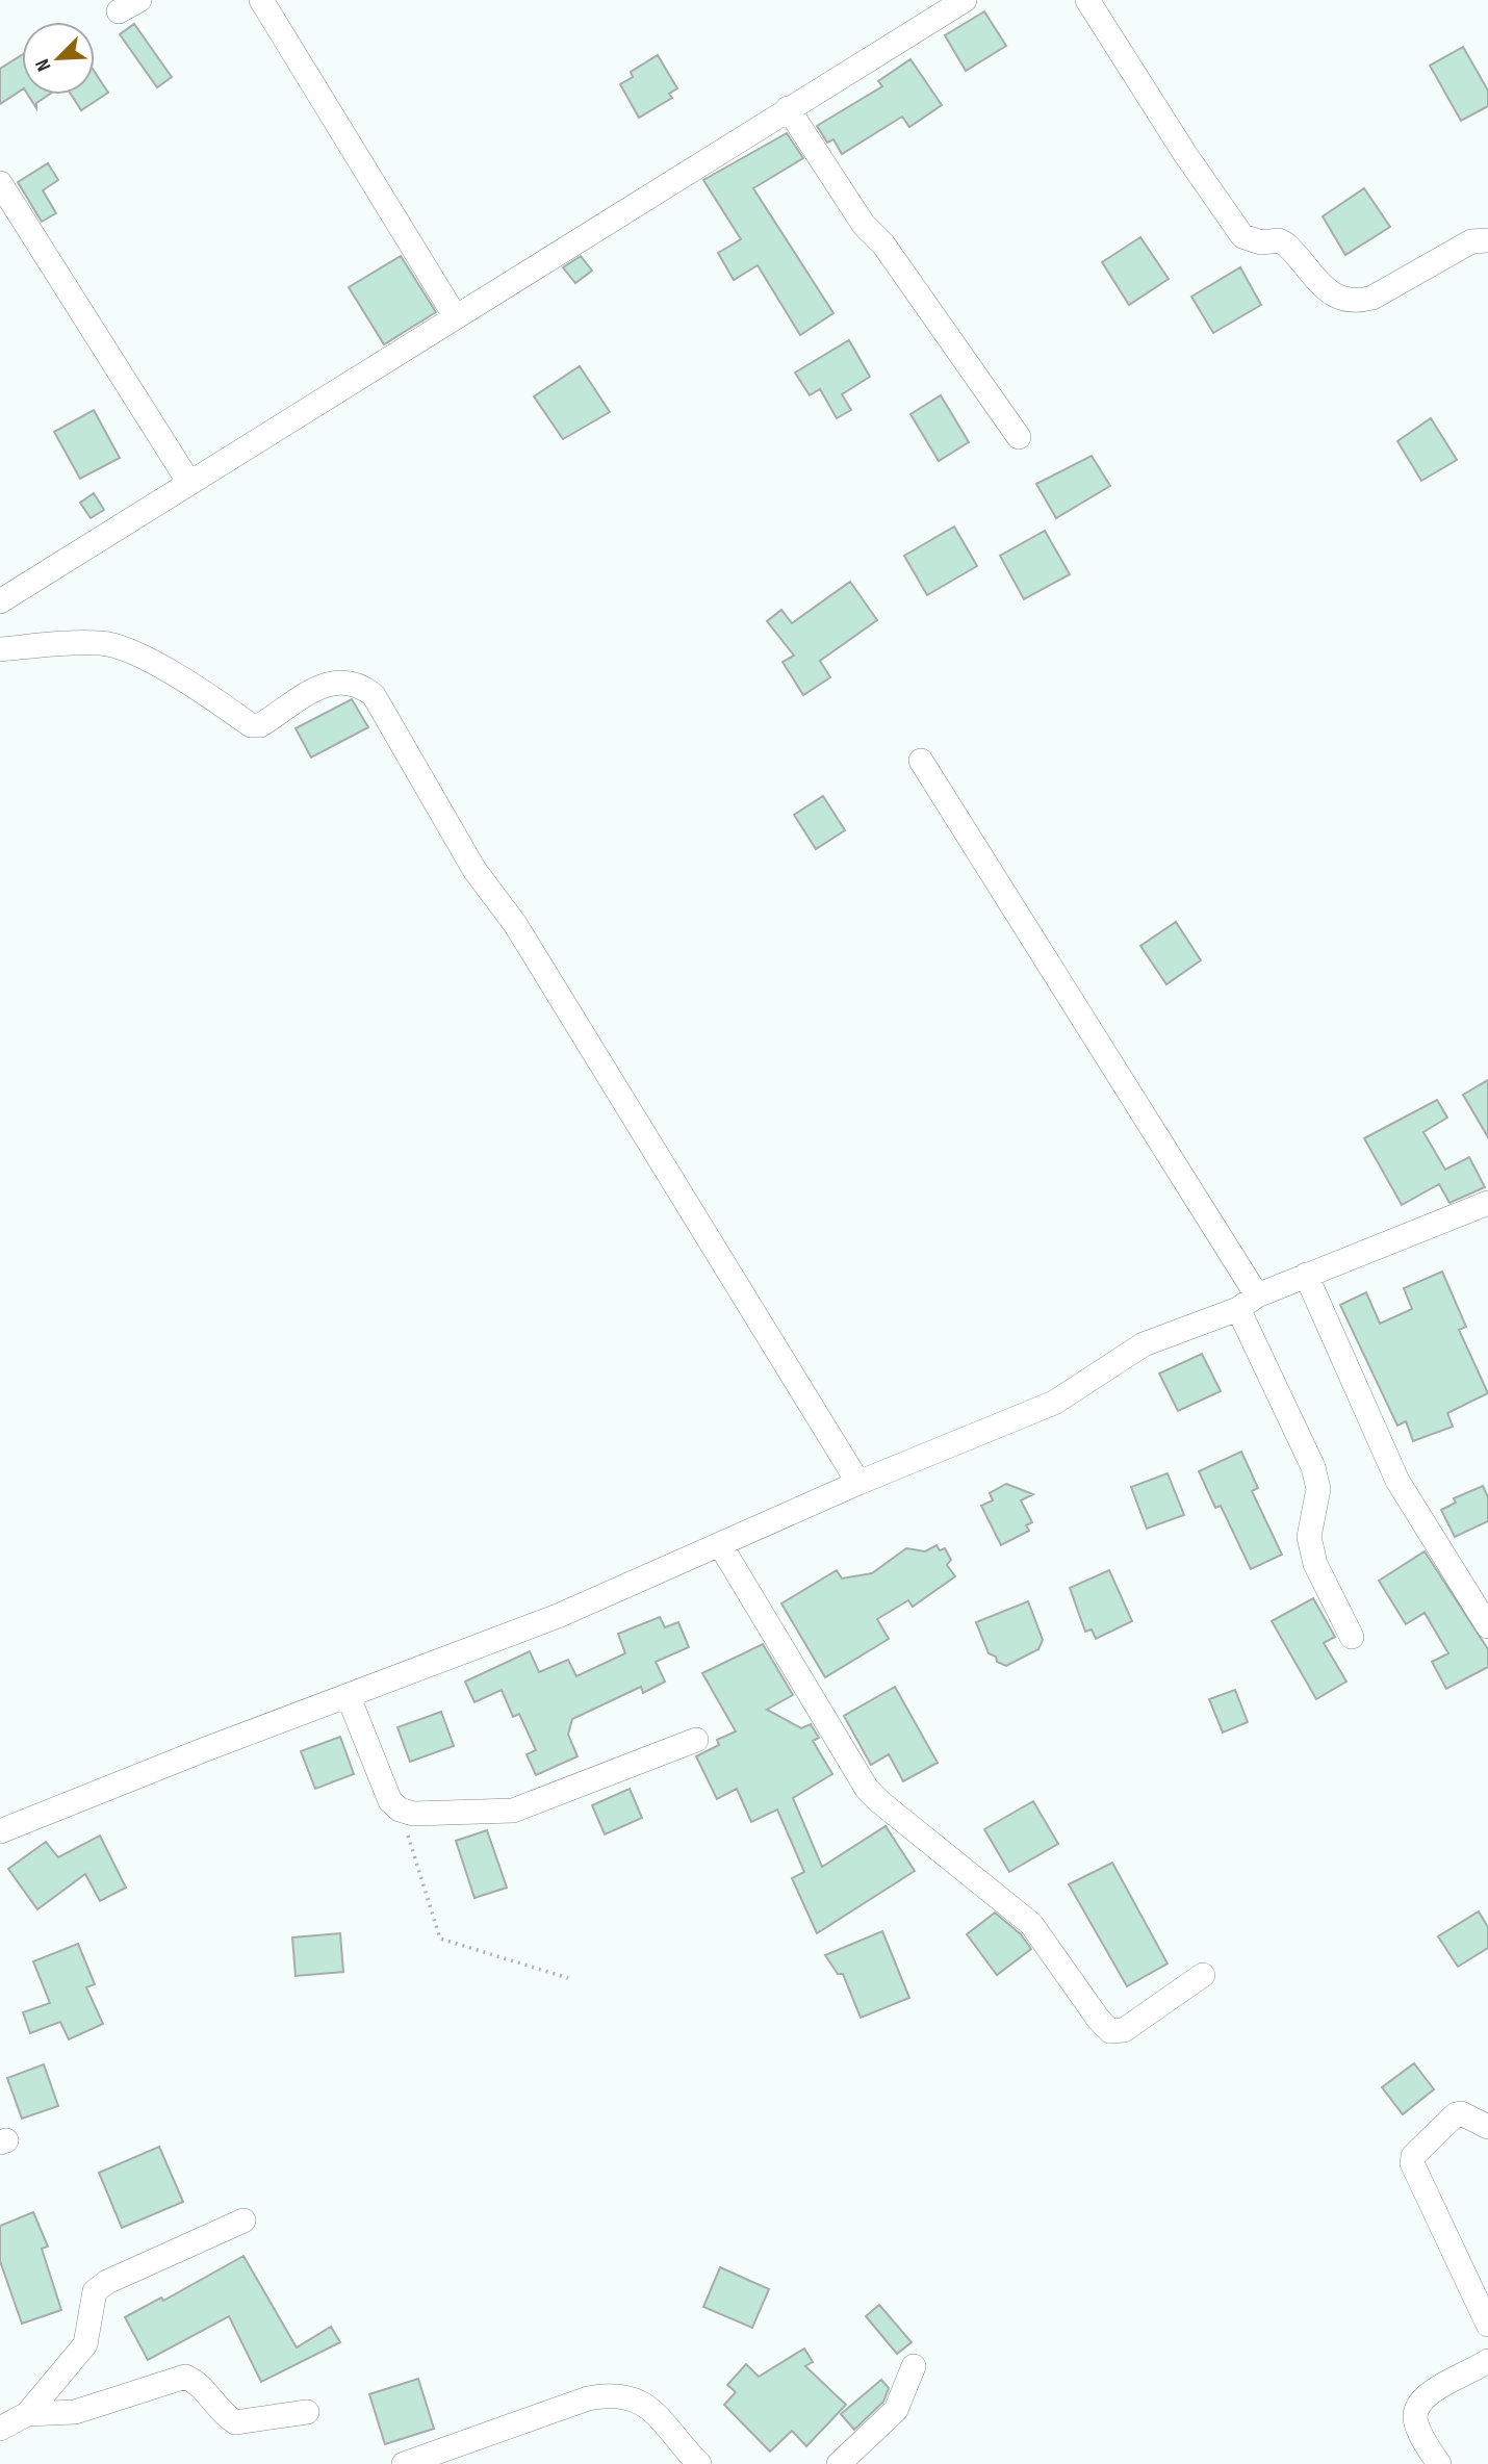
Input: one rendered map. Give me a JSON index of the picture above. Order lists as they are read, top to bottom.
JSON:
{
  "north": "bottom left"
}
